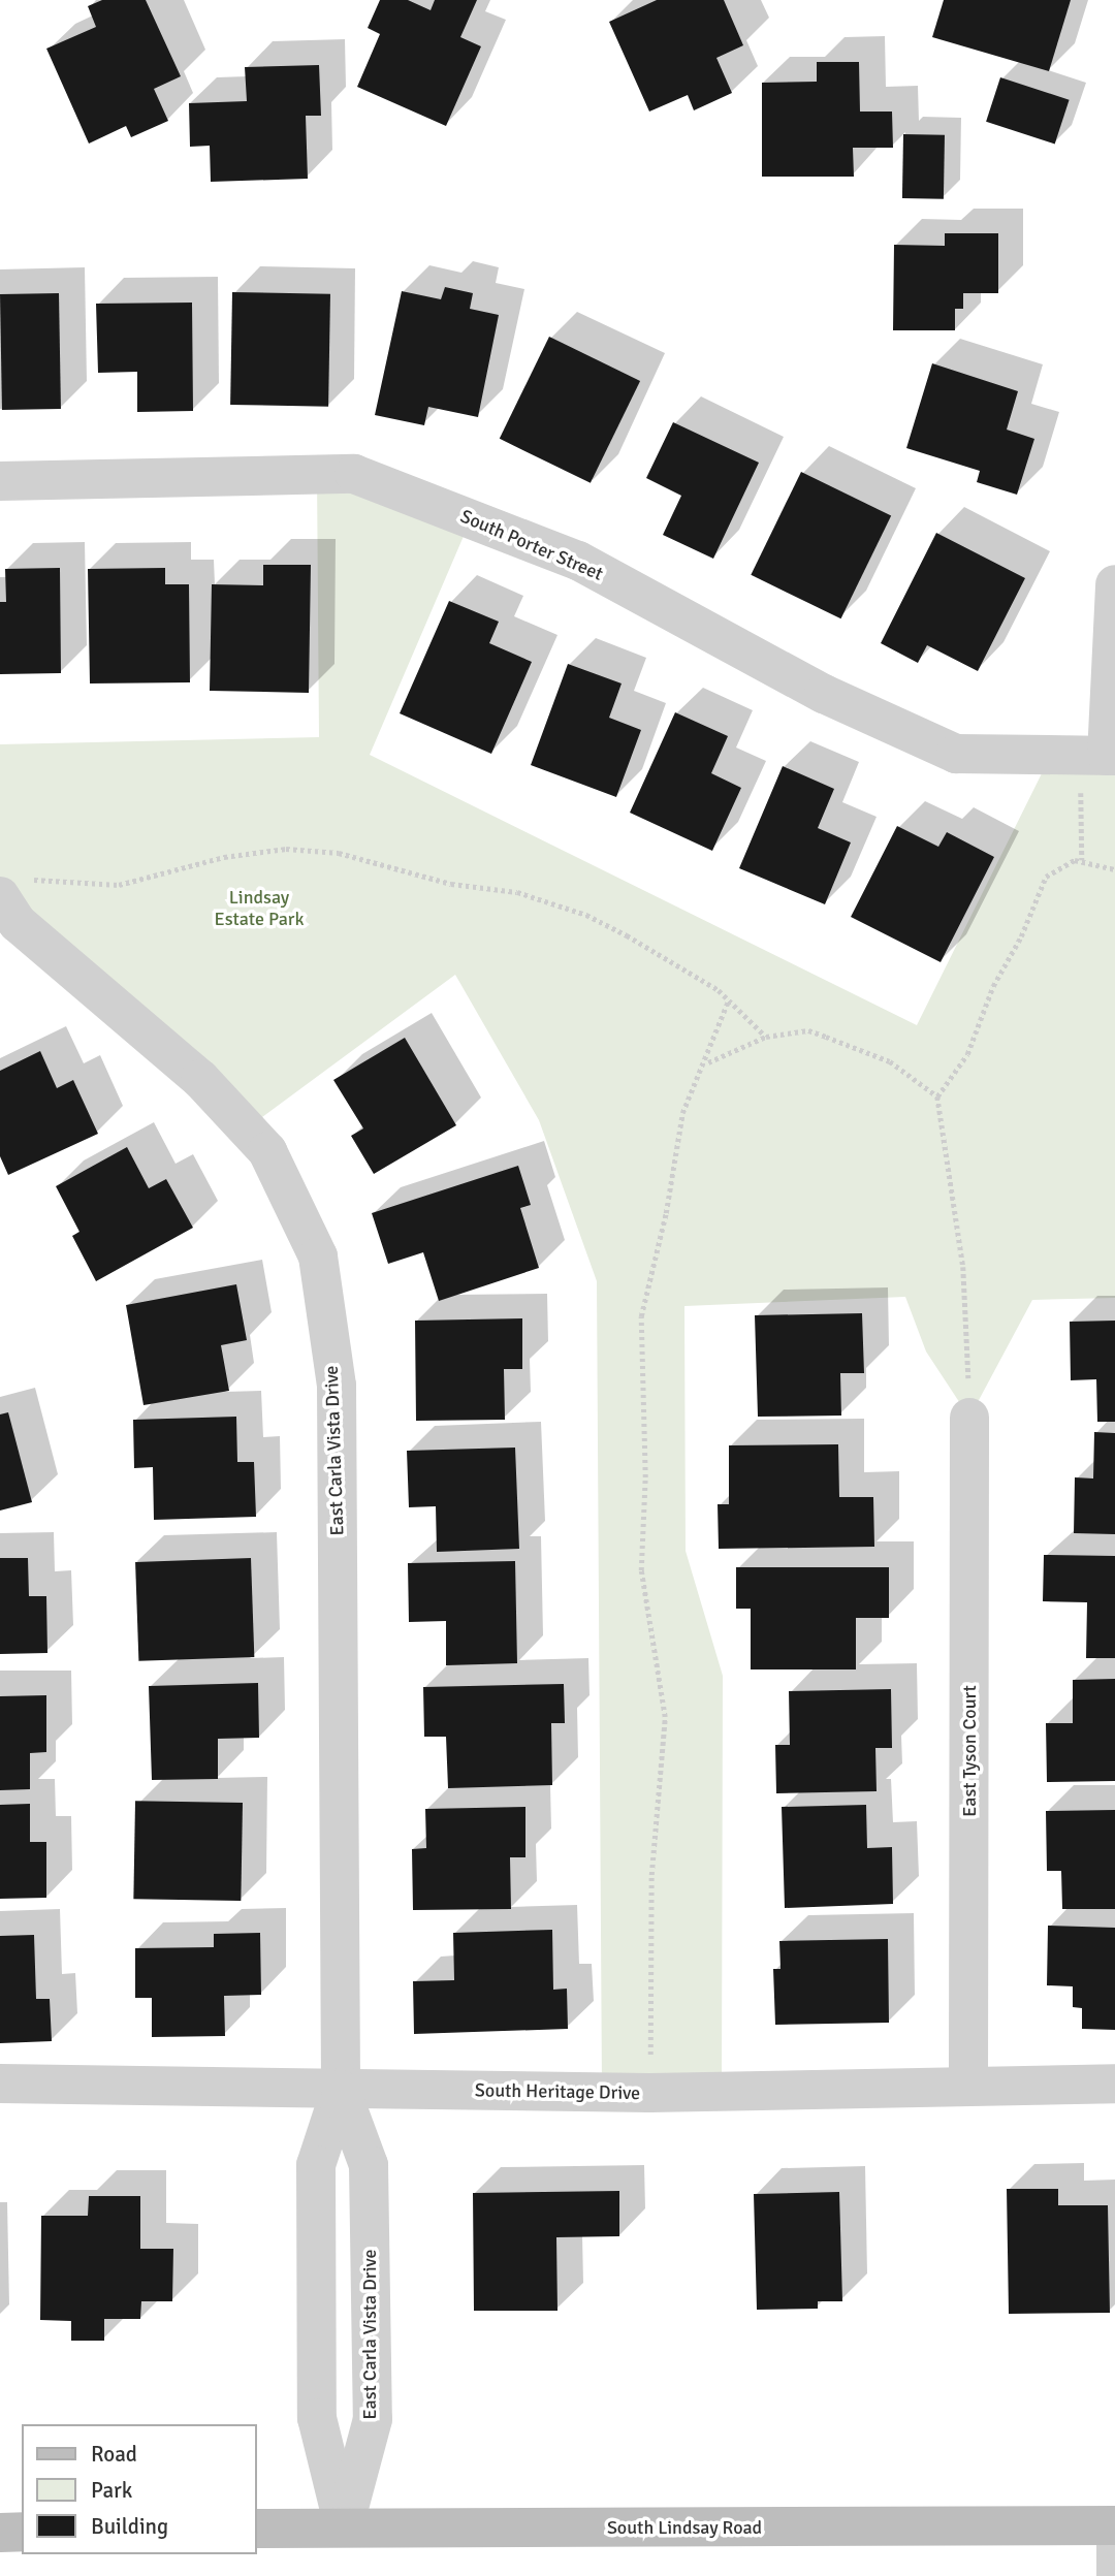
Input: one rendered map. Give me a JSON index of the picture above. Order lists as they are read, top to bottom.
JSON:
{
  "streets": {
    "main road": ["South Lindsay Road"],
    "street": [
      "South Porter Street",
      "East Carla Vista Drive",
      "East Tyson Court",
      "South Heritage Drive"
    ]
  },
  "crossings": [
    ["East Carla Vista Drive", "South Heritage Drive"],
    ["East Carla Vista Drive", "South Lindsay Road"],
    ["East Tyson Court", "South Heritage Drive"]
  ],
  "parks": ["Lindsay Estate Park"],
  "legend": ["Road", "Park", "Building"]
}
